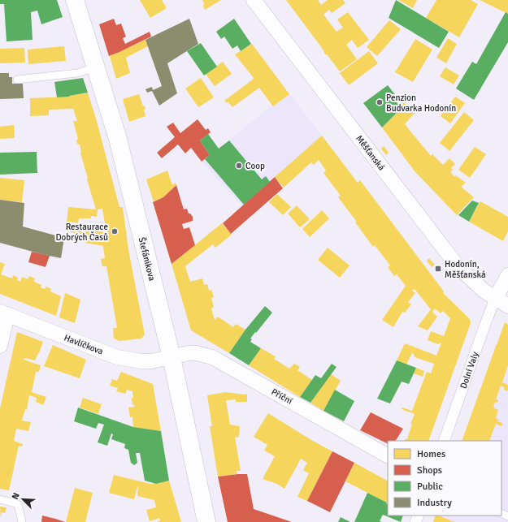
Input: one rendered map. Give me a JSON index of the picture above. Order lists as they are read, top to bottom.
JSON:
{
  "streets": {
    "main road": ["Štefánikova"],
    "street": [
      "Měšťanská",
      "Havlíčkova",
      "Dolní Valy",
      "Příční"
    ]
  },
  "crossings": [
    ["Měšťanská", "Dolní Valy"],
    ["Štefánikova", "Havlíčkova"],
    ["Štefánikova", "Příční"],
    ["Havlíčkova", "Příční"]
  ],
  "places": {
    "other": ["Penzion Budvarka Hodonín", "Coop", "Restaurace Dobrých Časů"],
    "transit": ["Hodonín, Měšťanská"]
  },
  "legend": [
    "Homes",
    "Shops",
    "Public",
    "Industry"
  ],
  "north": "top left"
}
